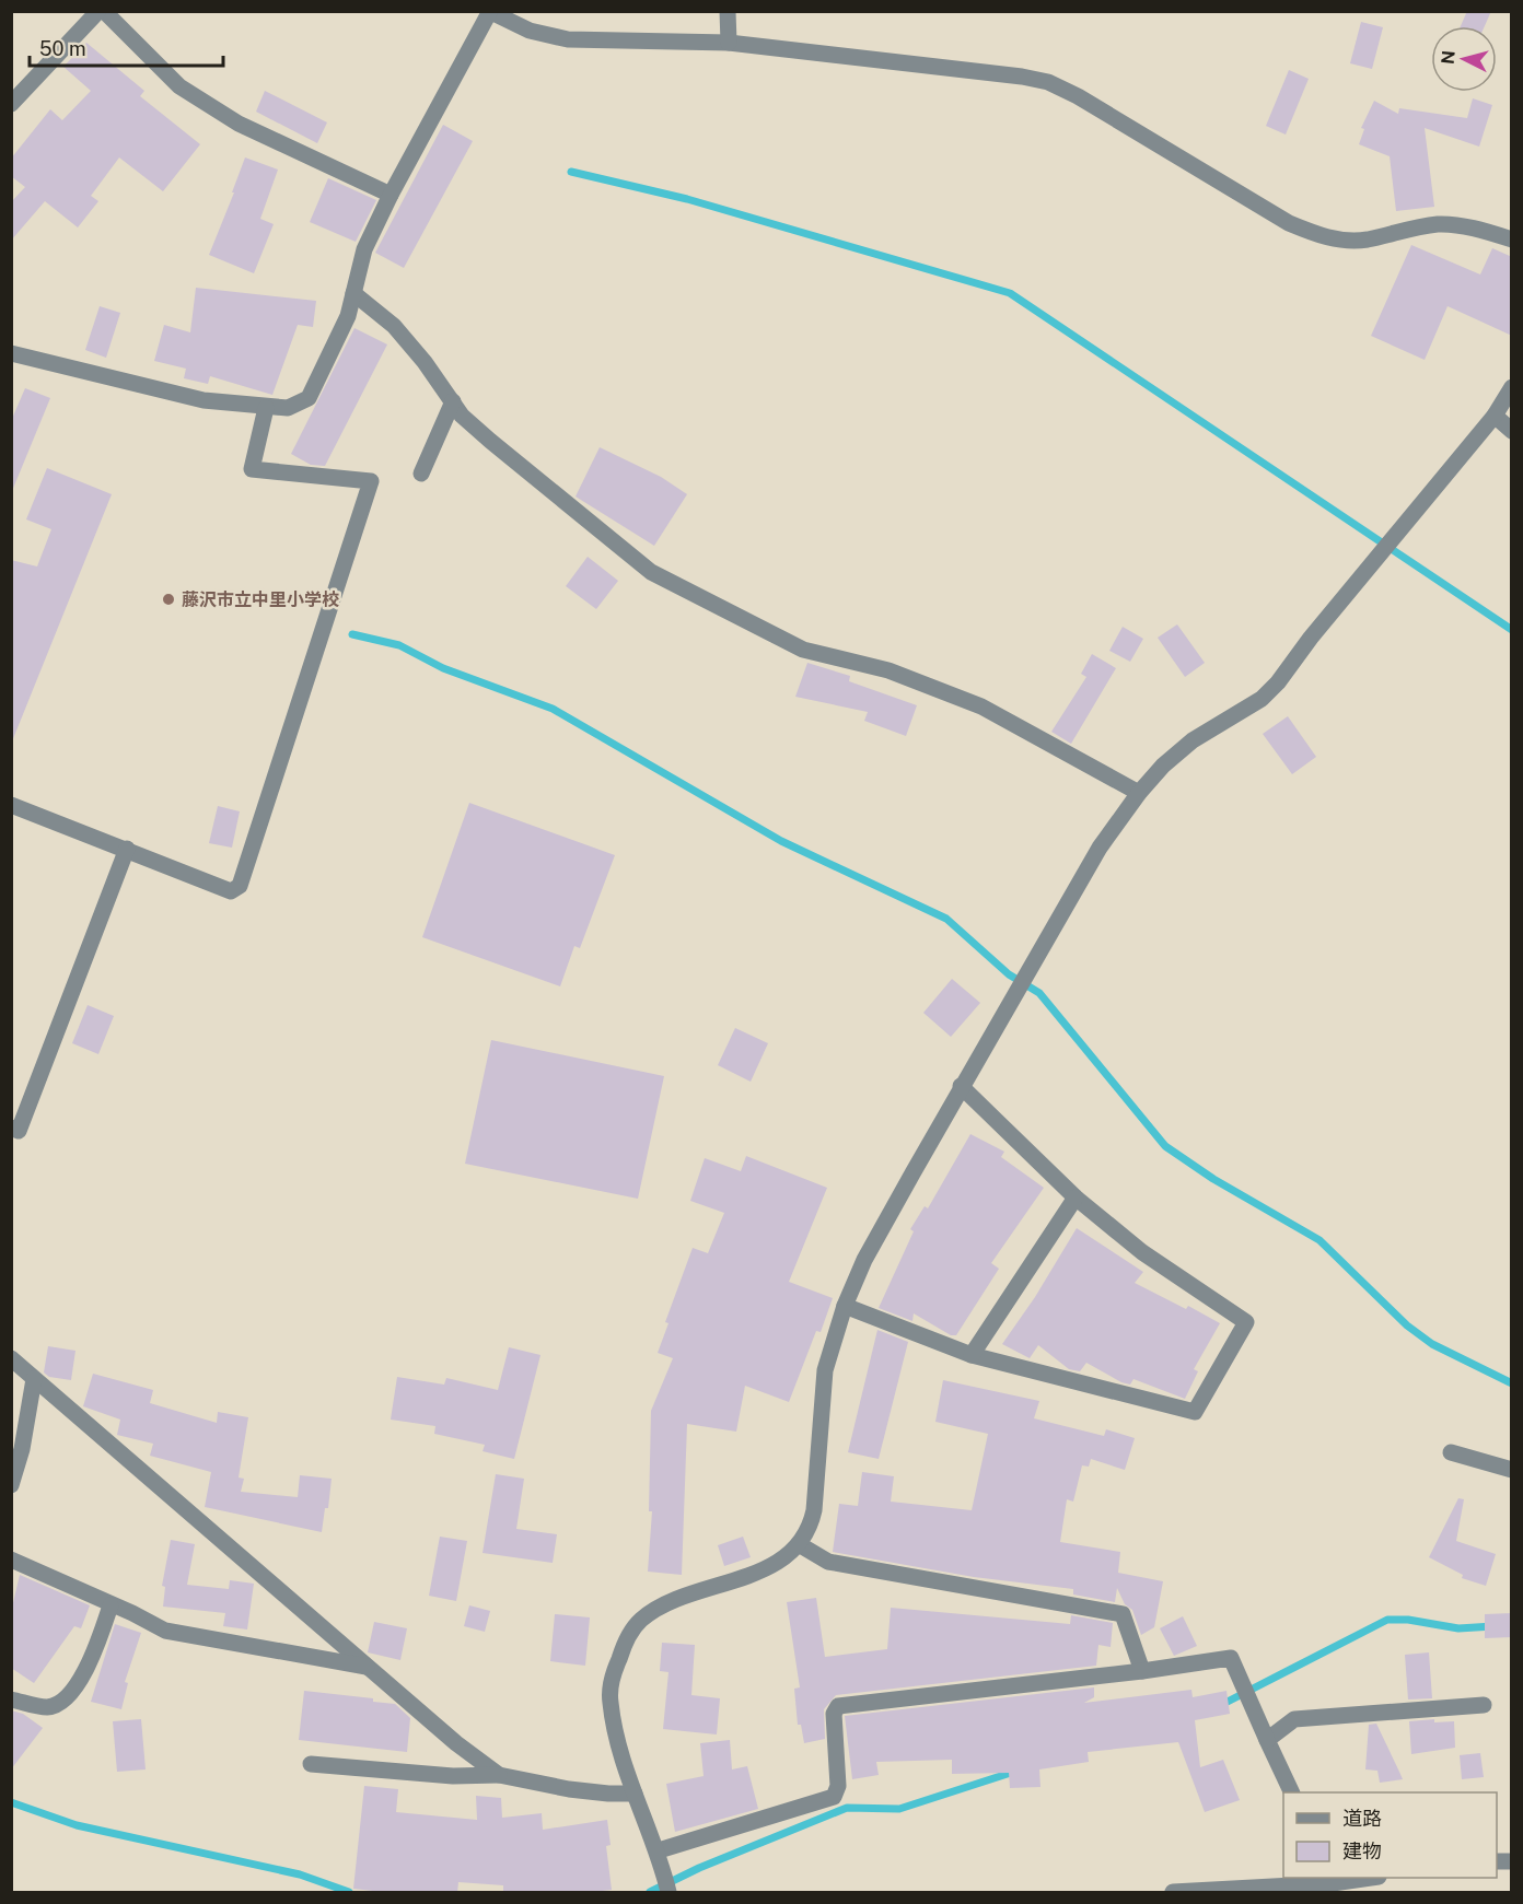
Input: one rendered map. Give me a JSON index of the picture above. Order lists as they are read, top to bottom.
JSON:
{
  "places": ["藤沢市立中里小学校"],
  "legend": ["道路", "建物"],
  "scale_bar": "50 m",
  "north": "left"
}
